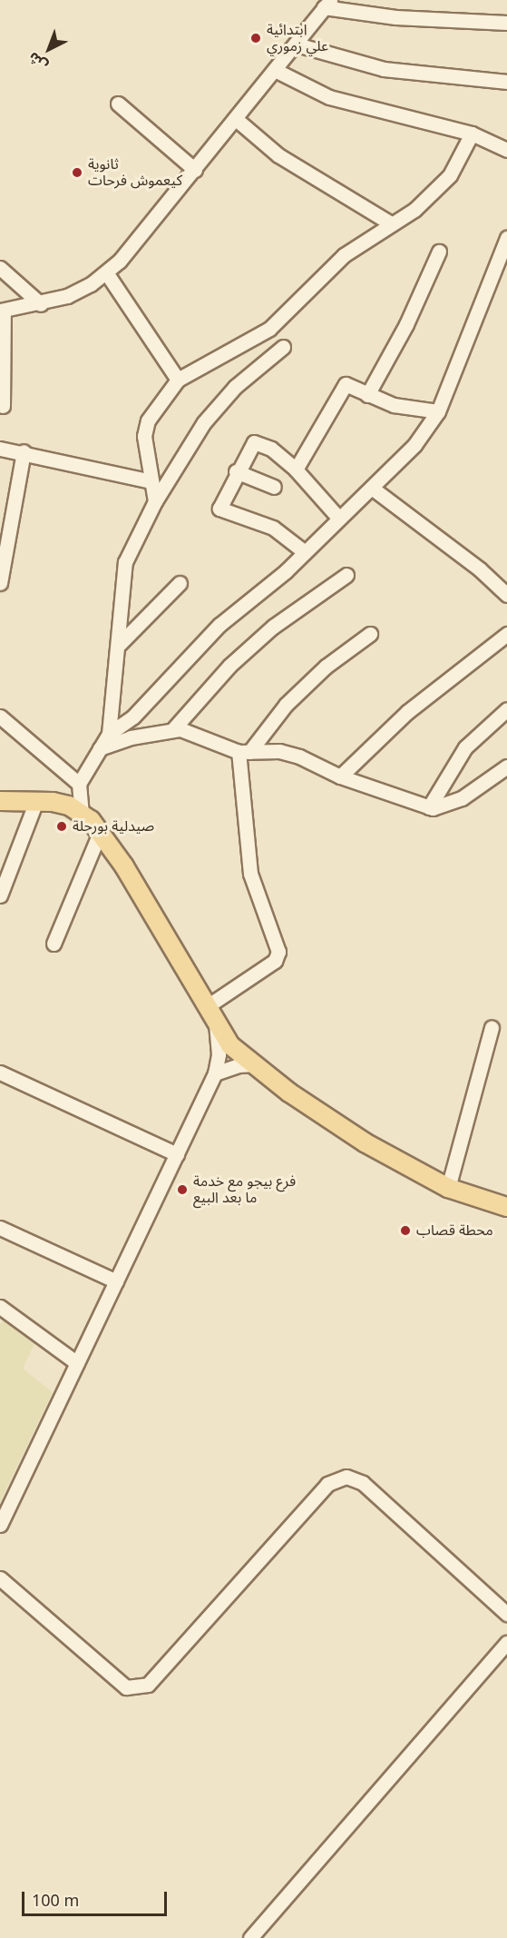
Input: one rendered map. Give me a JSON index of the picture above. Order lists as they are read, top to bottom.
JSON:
{
  "places": [
    "ابتدائية علي زموري",
    "ثانوية كيعموش فرحات",
    "صيدلية بورحلة",
    "فرع بيجو مع خدمة ما بعد البيع",
    "محطة قصاب"
  ],
  "scale_bar": "100 m",
  "north": "bottom left"
}
